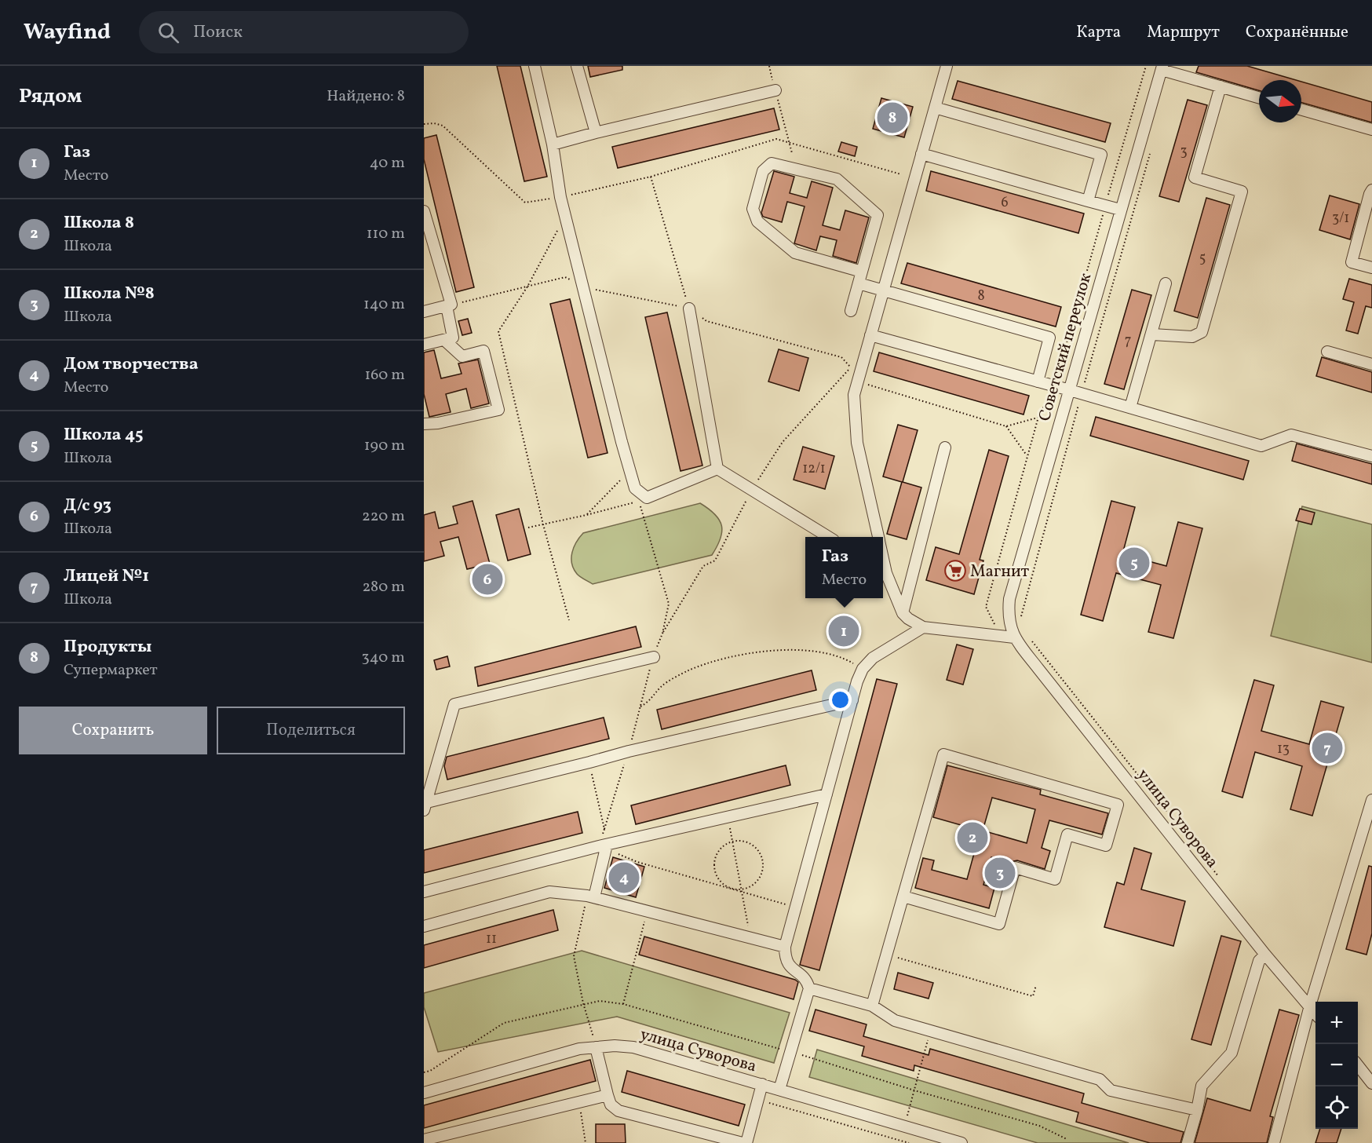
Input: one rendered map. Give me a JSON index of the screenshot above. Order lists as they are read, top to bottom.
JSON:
{
  "streets": {
    "street": ["Советский переулок", "улица Суворова"]
  },
  "crossings": [
    ["Советский переулок", "улица Суворова"]
  ],
  "places": {
    "supermarket": ["Магнит"]
  },
  "house_numbers": [
    "3",
    "6",
    "3/1",
    "5",
    "8",
    "7",
    "12/1",
    "13",
    "11"
  ],
  "north": "right",
  "page": {
    "header": "Wayfind",
    "search": "Поиск",
    "nav": ["Карта", "Маршрут", "Сохранённые"],
    "heading": ["Рядом", "Найдено: 8"],
    "pins": [
      "8",
      "5",
      "6",
      "1",
      "7",
      "2",
      "3",
      "4"
    ],
    "list": [
      {
        "mark": "1",
        "name": "Газ",
        "note": "Место",
        "value": "40 m"
      },
      {
        "mark": "2",
        "name": "Школа 8",
        "note": "Школа",
        "value": "110 m"
      },
      {
        "mark": "3",
        "name": "Школа №8",
        "note": "Школа",
        "value": "140 m"
      },
      {
        "mark": "4",
        "name": "Дом творчества",
        "note": "Место",
        "value": "160 m"
      },
      {
        "mark": "5",
        "name": "Школа 45",
        "note": "Школа",
        "value": "190 m"
      },
      {
        "mark": "6",
        "name": "Д/с 93",
        "note": "Школа",
        "value": "220 m"
      },
      {
        "mark": "7",
        "name": "Лицей №1",
        "note": "Школа",
        "value": "280 m"
      },
      {
        "mark": "8",
        "name": "Продукты",
        "note": "Супермаркет",
        "value": "340 m"
      }
    ],
    "popup": ["Газ", "Место"],
    "buttons": ["Сохранить", "Поделиться"],
    "map_buttons": ["+", "−"]
  }
}
